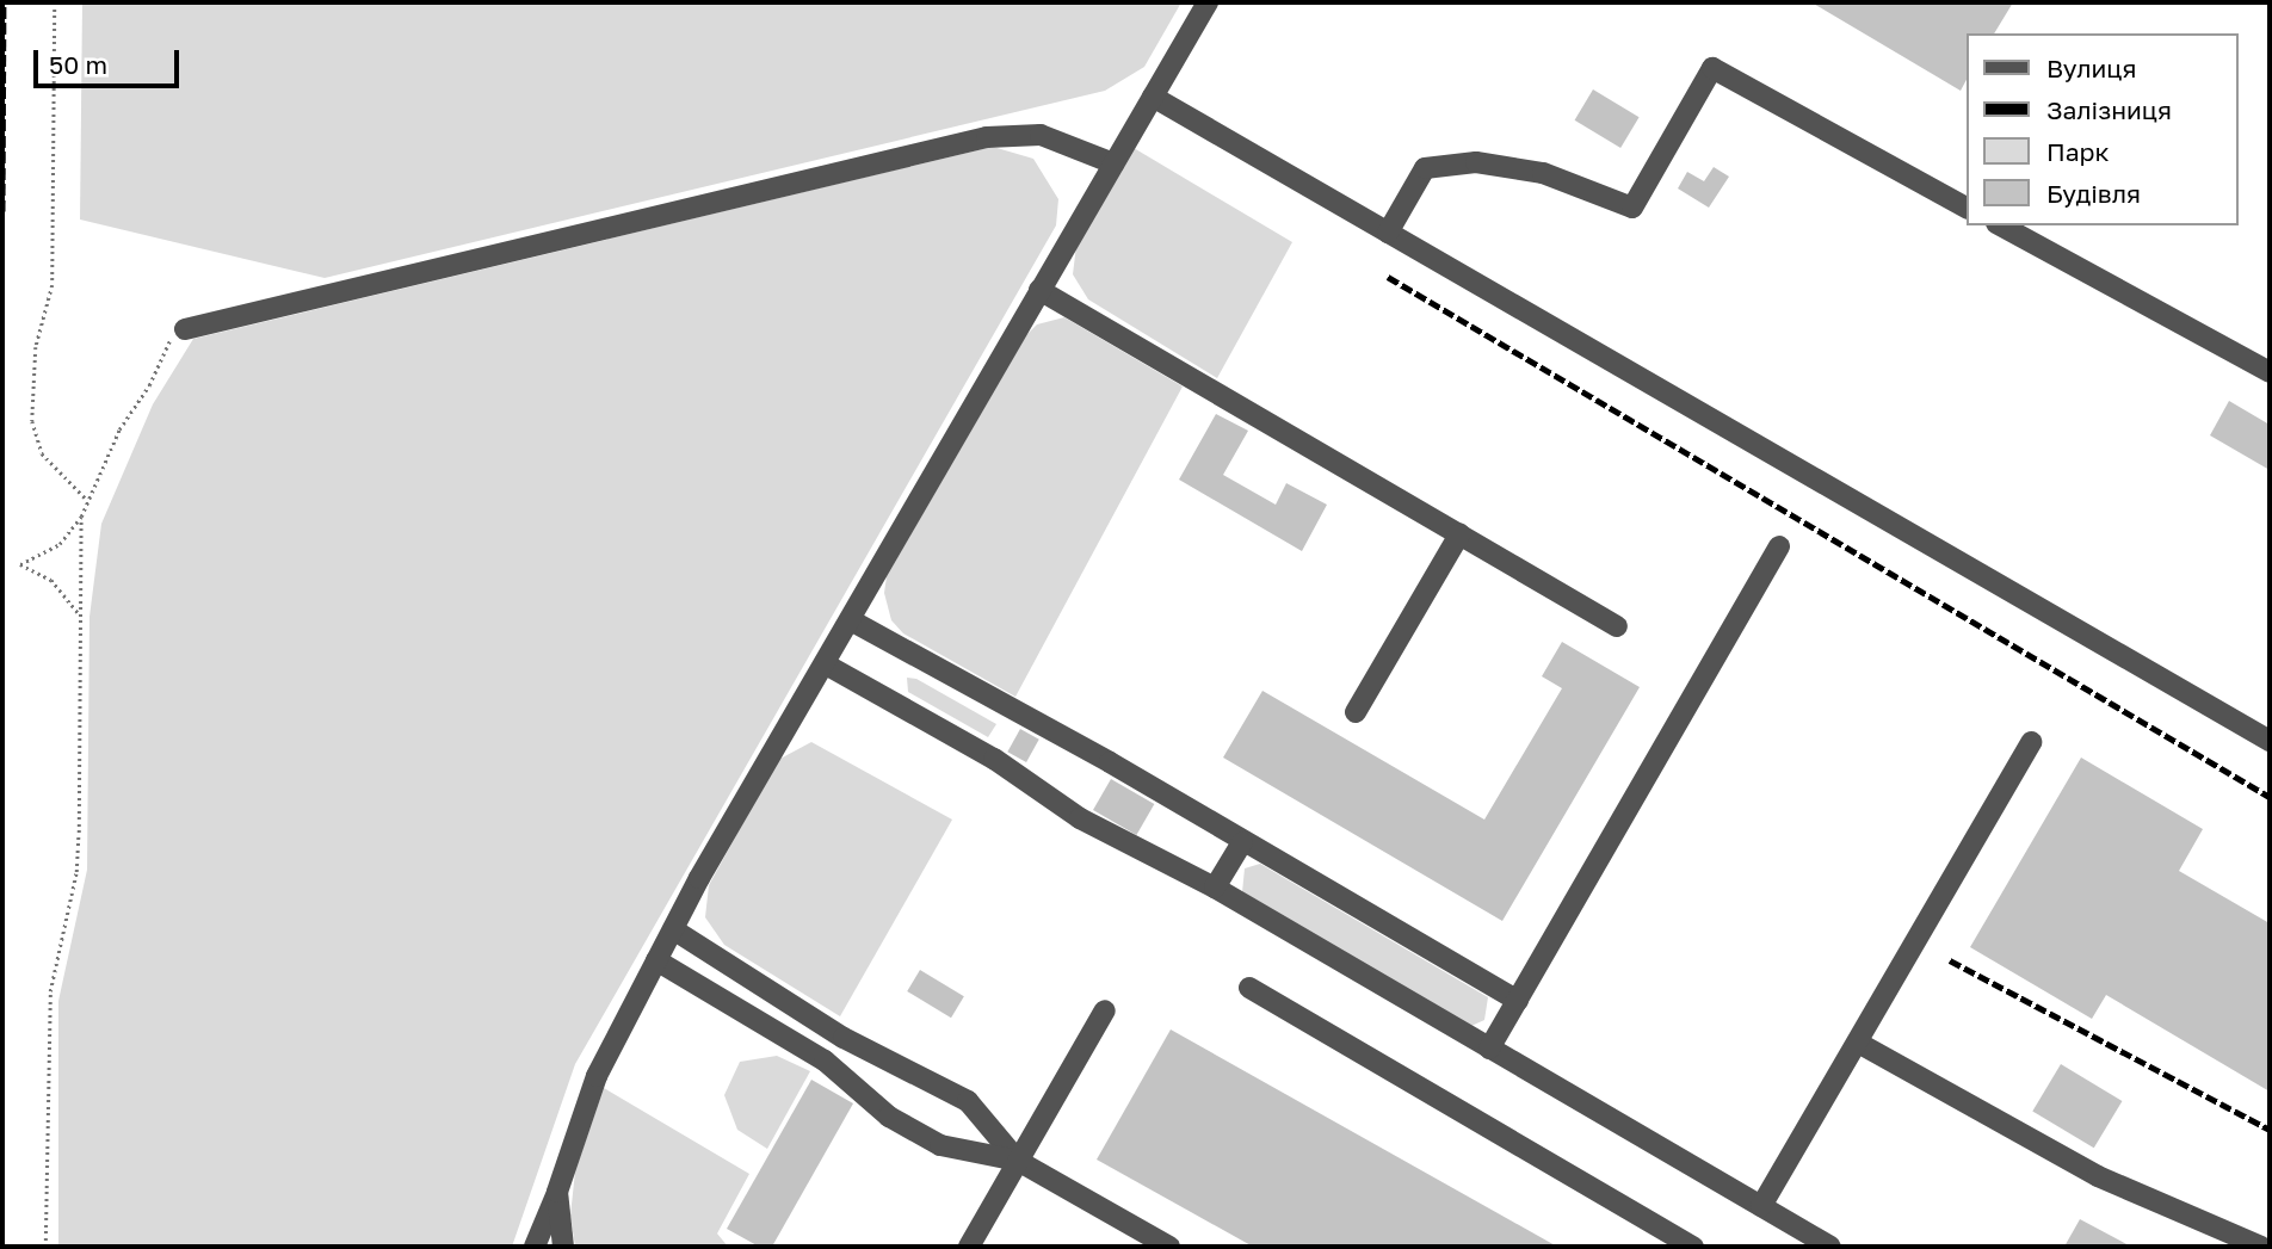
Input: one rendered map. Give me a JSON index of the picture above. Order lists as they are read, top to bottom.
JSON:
{
  "legend": [
    "Вулиця",
    "Залізниця",
    "Парк",
    "Будівля"
  ],
  "scale_bar": "50 m"
}
